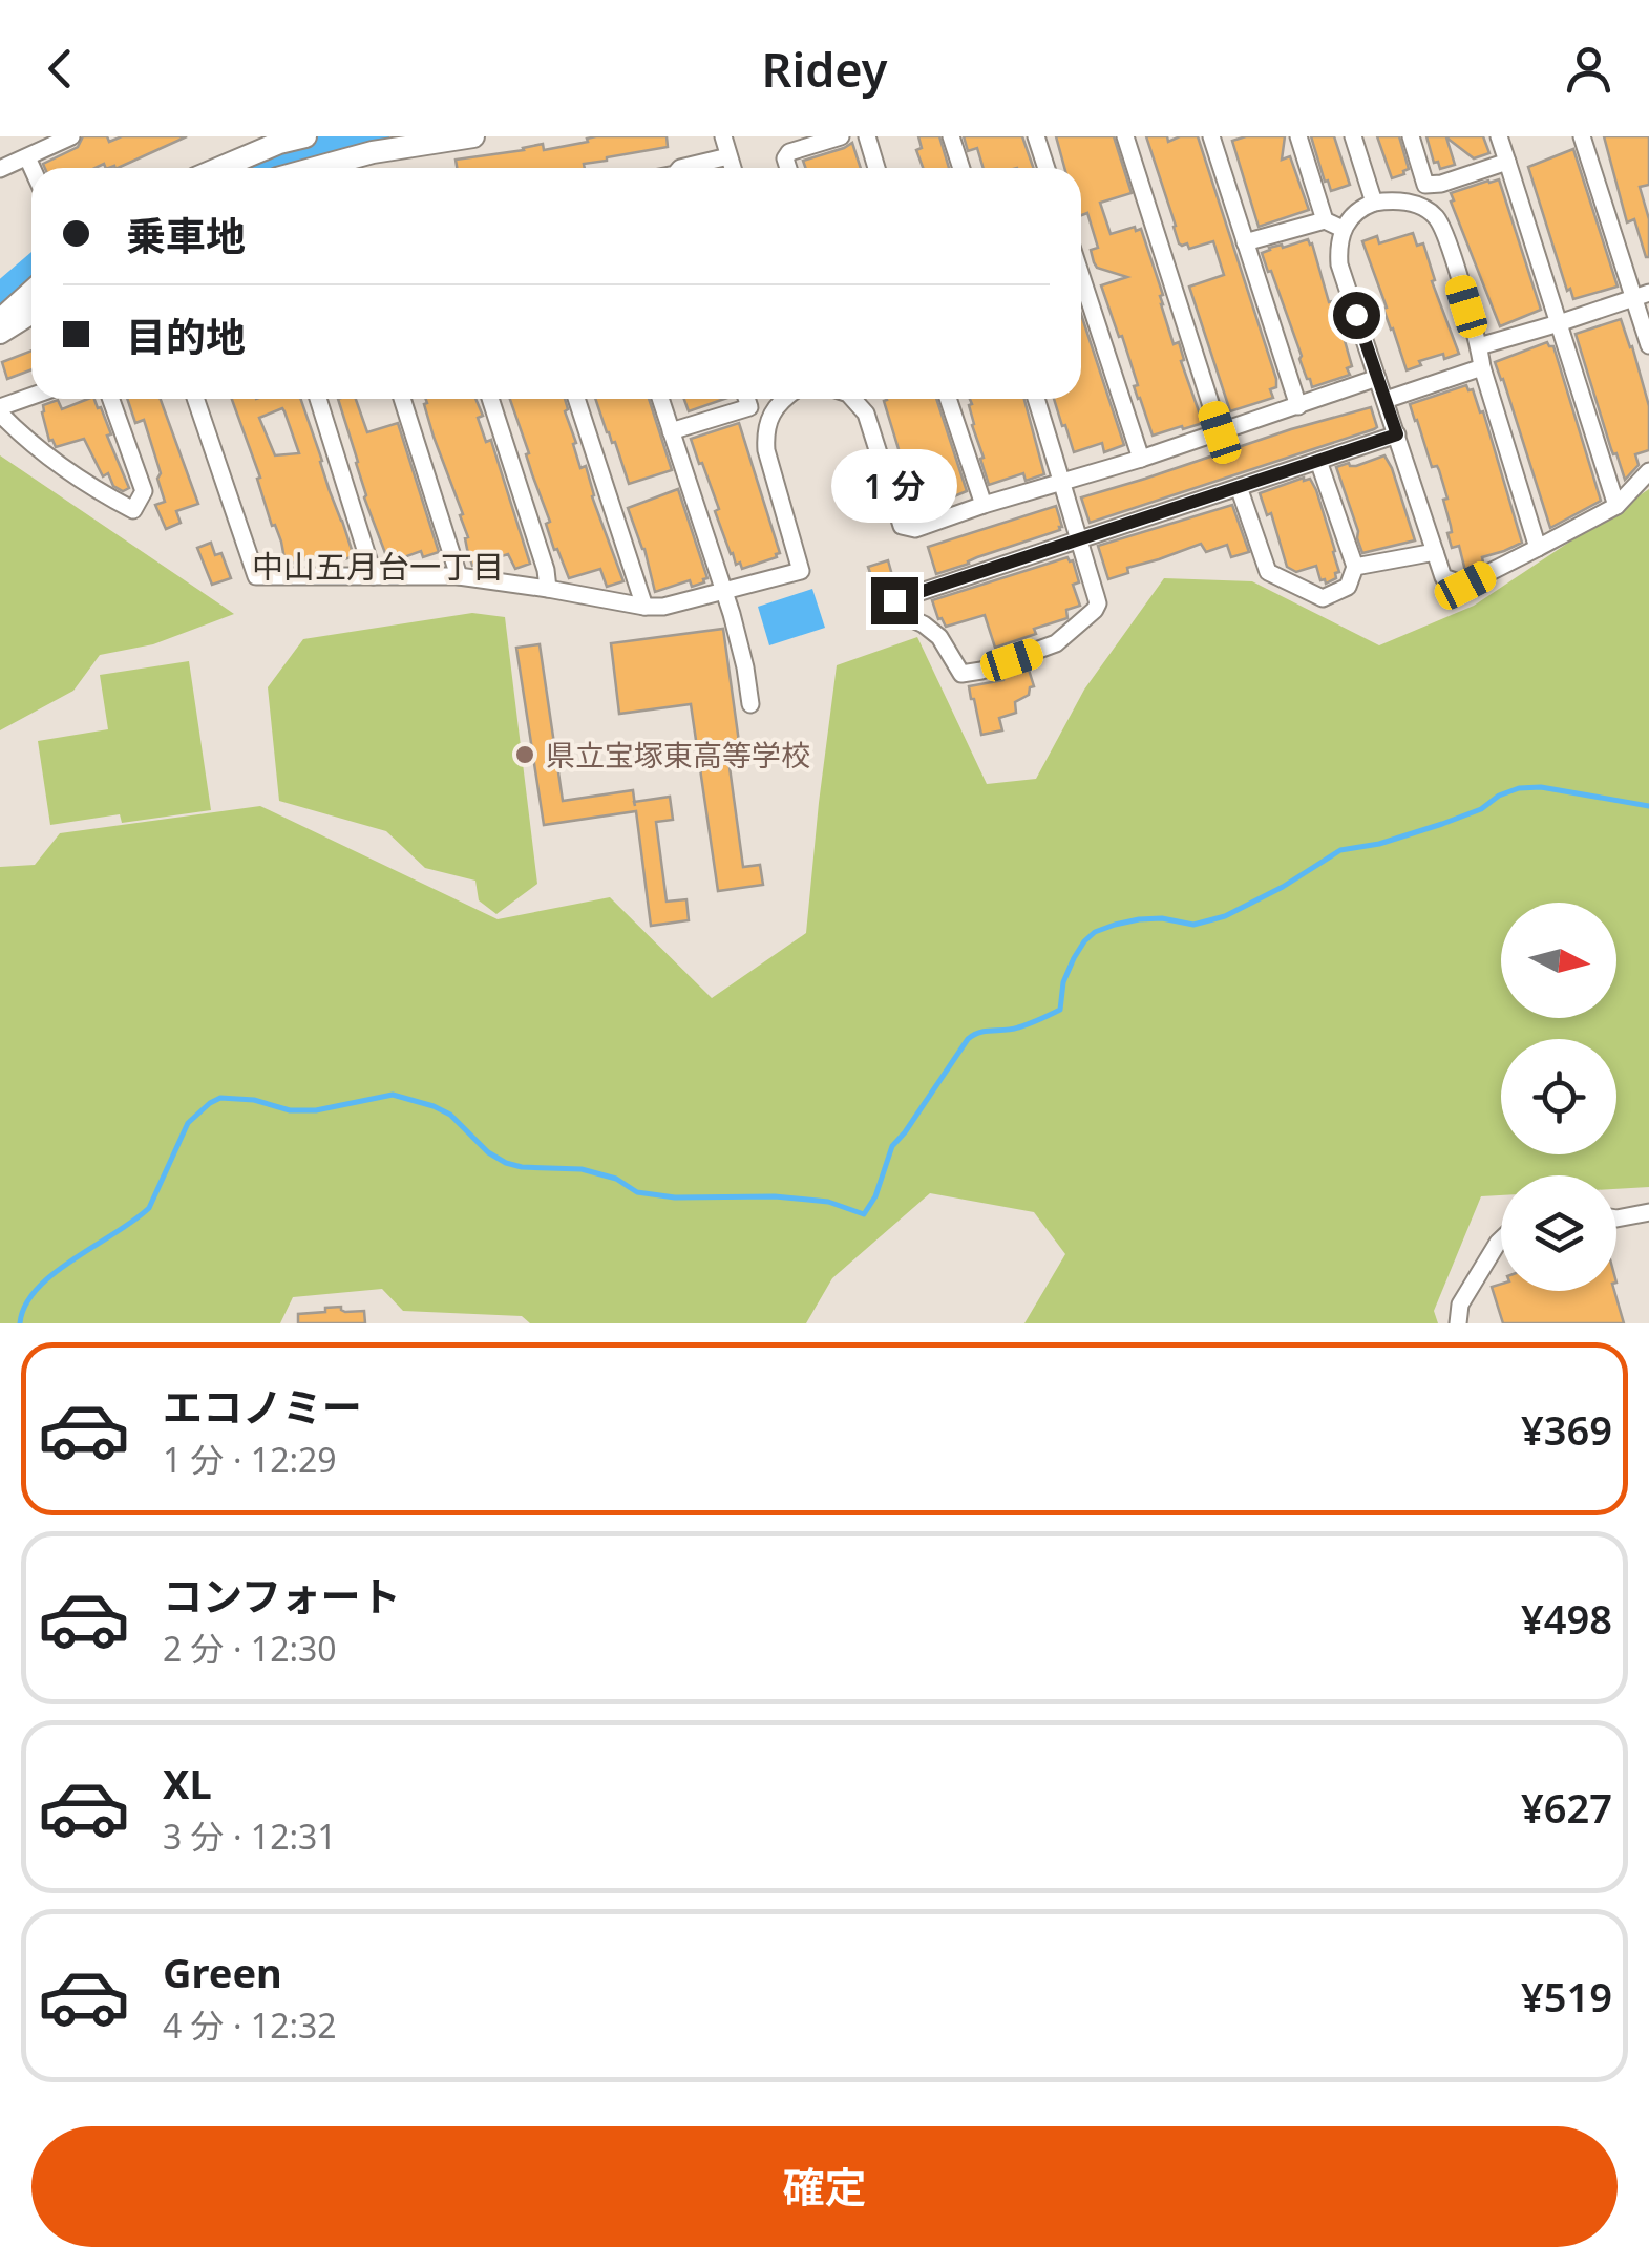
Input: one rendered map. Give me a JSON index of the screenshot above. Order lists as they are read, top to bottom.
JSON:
{
  "districts": ["中山五月台一丁目"],
  "places": ["県立宝塚東高等学校"],
  "north": "right",
  "page": {
    "header": "Ridey",
    "banner": ["乗車地", "目的地"],
    "bubble": "1 分",
    "list": [
      {
        "name": "エコノミー",
        "note": "1 分 · 12:29",
        "value": "¥369"
      },
      {
        "name": "コンフォート",
        "note": "2 分 · 12:30",
        "value": "¥498"
      },
      {
        "name": "XL",
        "note": "3 分 · 12:31",
        "value": "¥627"
      },
      {
        "name": "Green",
        "note": "4 分 · 12:32",
        "value": "¥519"
      }
    ],
    "buttons": "確定"
  }
}
